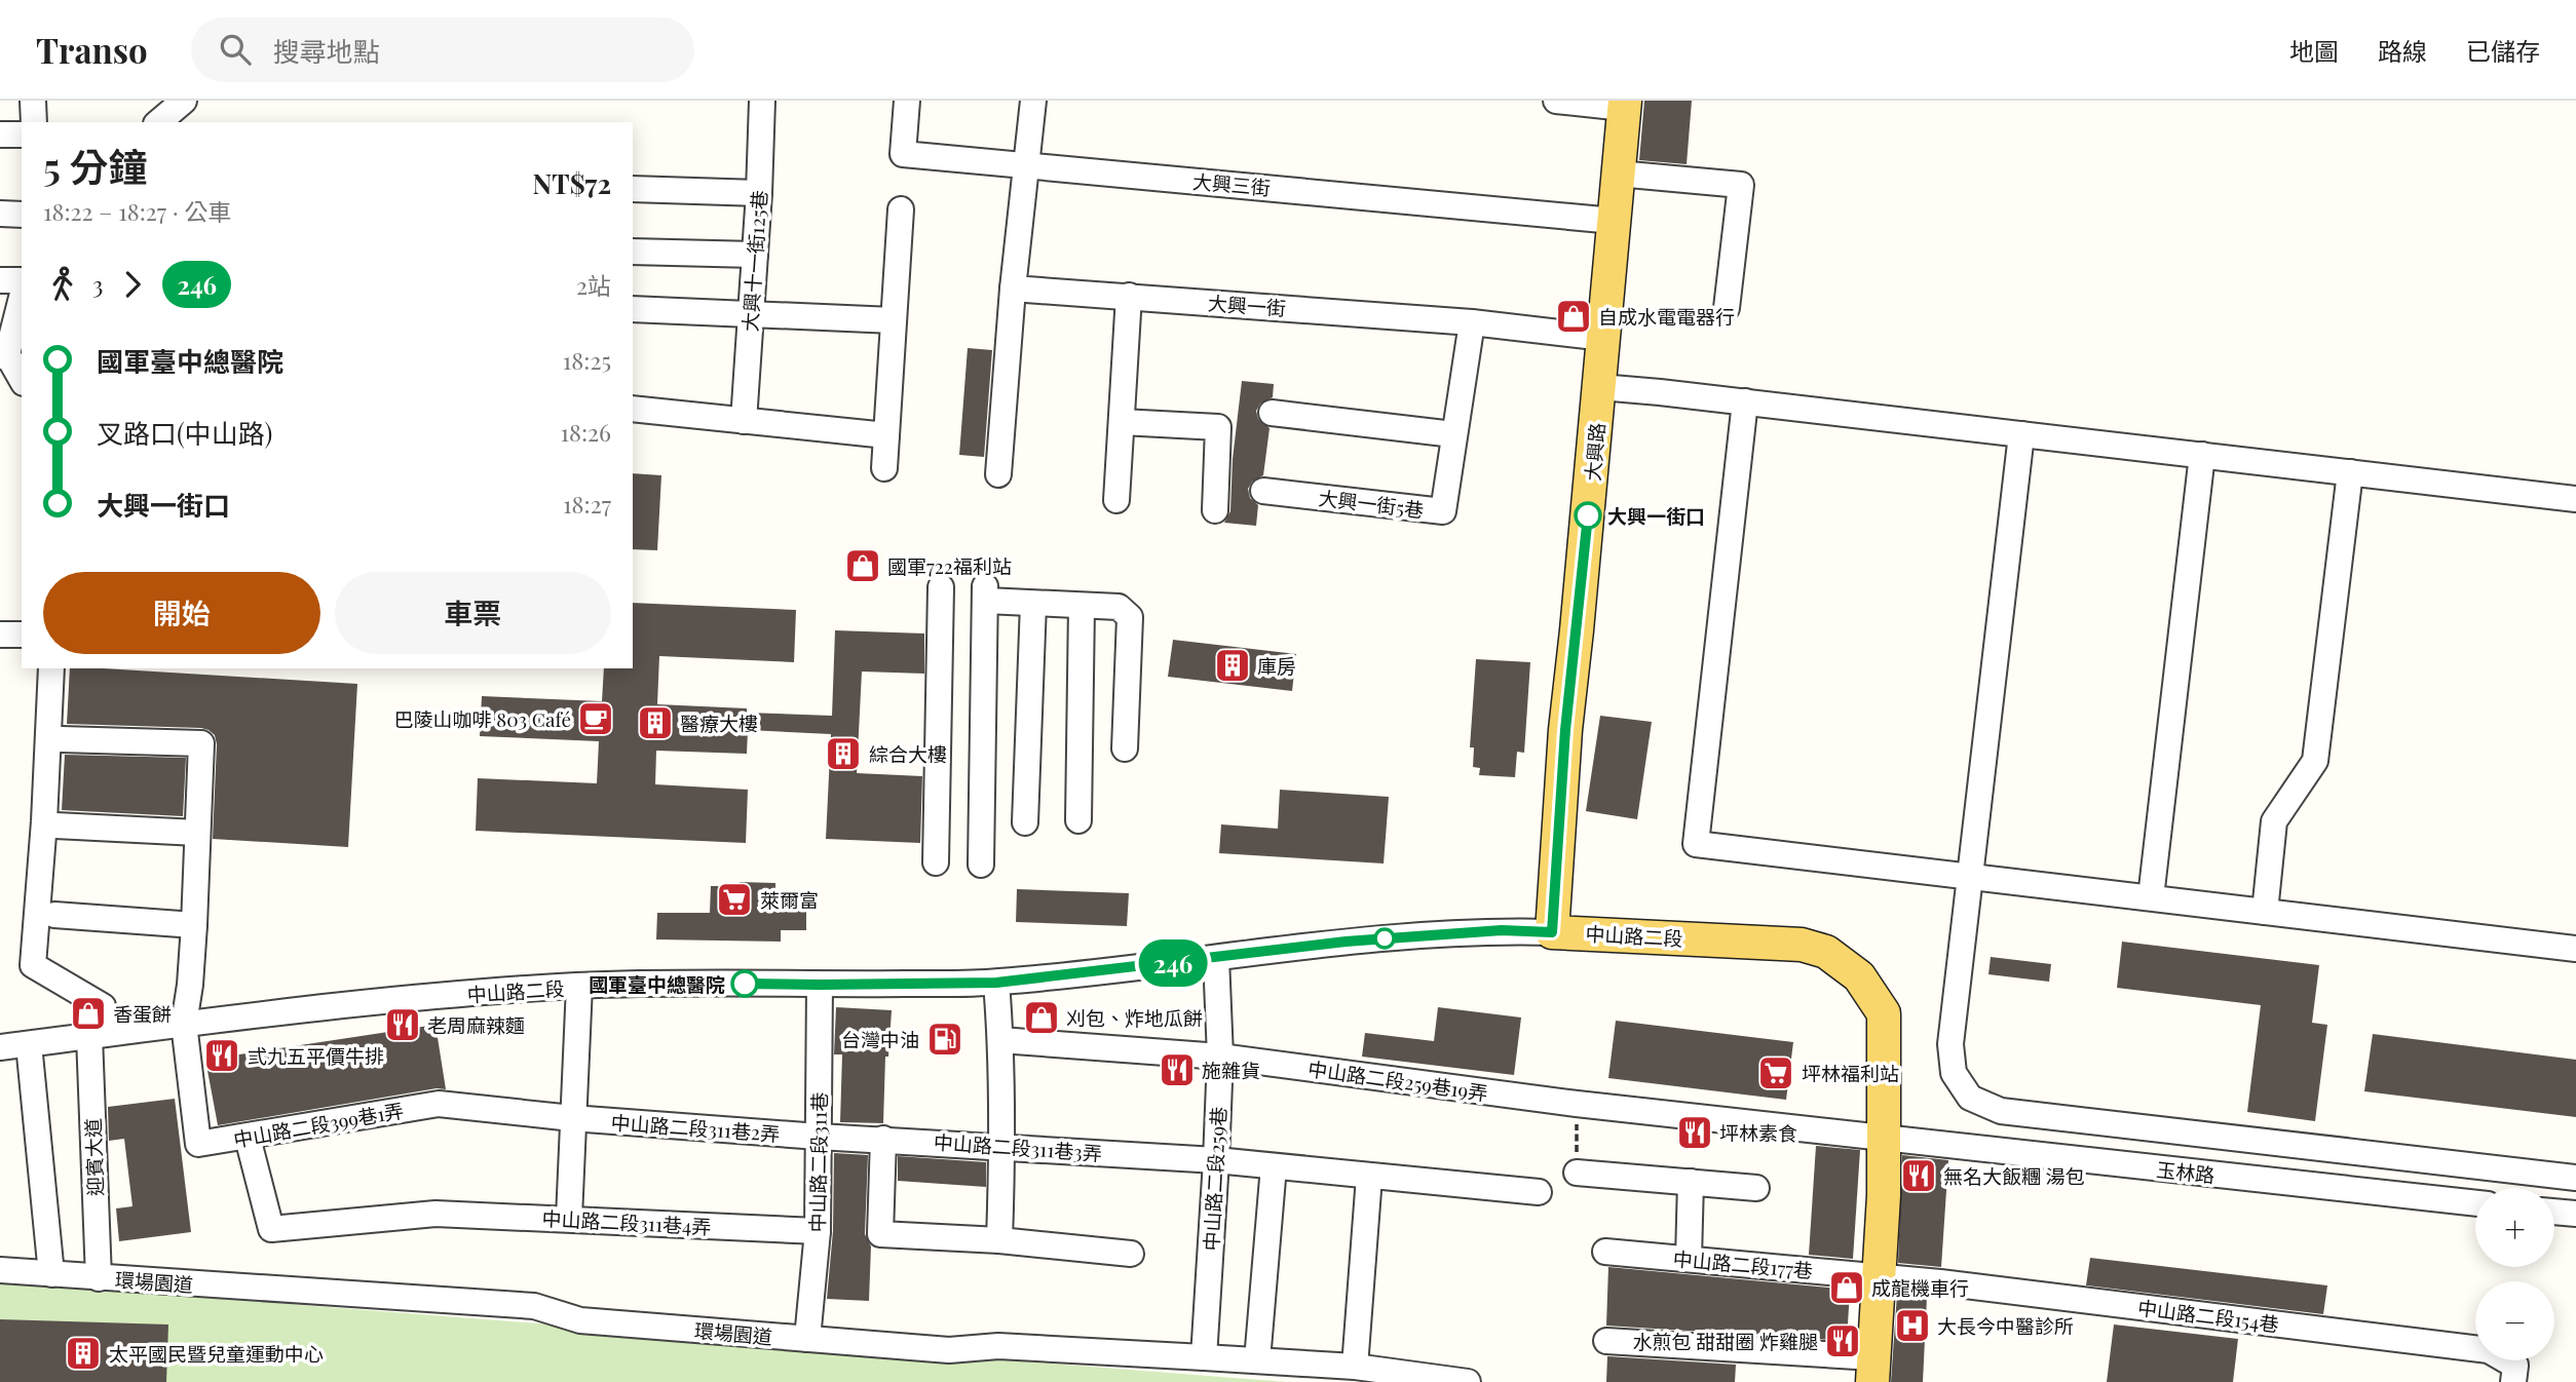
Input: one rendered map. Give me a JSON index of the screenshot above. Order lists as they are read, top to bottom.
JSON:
{
  "streets": {
    "main road": ["大興路", "中山路二段"],
    "street": [
      "大興三街",
      "大興十一街125巷",
      "大興一街",
      "大興一街5巷",
      "中山路二段259巷19弄",
      "中山路二段399巷1弄",
      "中山路二段311巷2弄",
      "中山路二段311巷3弄",
      "迎賓大道",
      "中山路二段311巷",
      "玉林路",
      "中山路二段259巷",
      "中山路二段311巷4弄",
      "中山路二段177巷",
      "環場園道",
      "中山路二段154巷"
    ]
  },
  "crossings": [
    ["大興三街", "大興路"],
    ["大興一街", "大興路"],
    ["大興一街", "大興一街5巷"],
    ["大興路", "中山路二段"],
    ["中山路二段", "中山路二段259巷19弄"],
    ["中山路二段", "中山路二段399巷1弄"],
    ["中山路二段", "迎賓大道"],
    ["中山路二段", "中山路二段311巷"],
    ["中山路二段", "玉林路"],
    ["中山路二段", "中山路二段259巷"],
    ["中山路二段", "中山路二段177巷"],
    ["中山路二段", "中山路二段154巷"],
    ["中山路二段259巷19弄", "玉林路"],
    ["中山路二段259巷19弄", "中山路二段259巷"],
    ["中山路二段399巷1弄", "中山路二段311巷2弄"],
    ["中山路二段399巷1弄", "中山路二段311巷4弄"],
    ["中山路二段311巷2弄", "中山路二段311巷3弄"],
    ["中山路二段311巷2弄", "中山路二段311巷"],
    ["中山路二段311巷3弄", "中山路二段311巷"],
    ["中山路二段311巷3弄", "中山路二段259巷"],
    ["迎賓大道", "環場園道"],
    ["中山路二段311巷", "中山路二段311巷4弄"],
    ["中山路二段311巷", "環場園道"],
    ["中山路二段259巷", "環場園道"],
    ["中山路二段177巷", "中山路二段154巷"]
  ],
  "places": {
    "shop": [
      "自成水電電器行",
      "國軍722福利站",
      "香蛋餅",
      "刈包、炸地瓜餅",
      "成龍機車行"
    ],
    "other": ["大興一街口", "國軍臺中總醫院"],
    "building": [
      "庫房",
      "醫療大樓",
      "綜合大樓",
      "太平國民暨兒童運動中心"
    ],
    "cafe": ["巴陵山咖啡 803 Café"],
    "supermarket": ["萊爾富", "坪林福利站"],
    "restaurant": [
      "老周麻辣麵",
      "弎九五平價牛排",
      "施雜貨",
      "坪林素食",
      "無名大飯糰 湯包",
      "水煎包 甜甜圈 炸雞腿"
    ],
    "fuel station": ["台灣中油"],
    "hospital": ["大長今中醫診所"]
  },
  "lines": ["bus line 246"],
  "page": {
    "header": "Transo",
    "search": "搜尋地點",
    "nav": ["地圖", "路線", "已儲存"],
    "on_map": "246",
    "heading": ["5 分鐘", "18:22 – 18:27 · 公車", "NT$72"],
    "legs": ["3", "246", "2站"],
    "list": [
      {
        "name": "國軍臺中總醫院",
        "value": "18:25"
      },
      {
        "name": "叉路口(中山路)",
        "value": "18:26"
      },
      {
        "name": "大興一街口",
        "value": "18:27"
      }
    ],
    "buttons": ["開始", "車票"],
    "map_buttons": ["+", "−"]
  }
}
